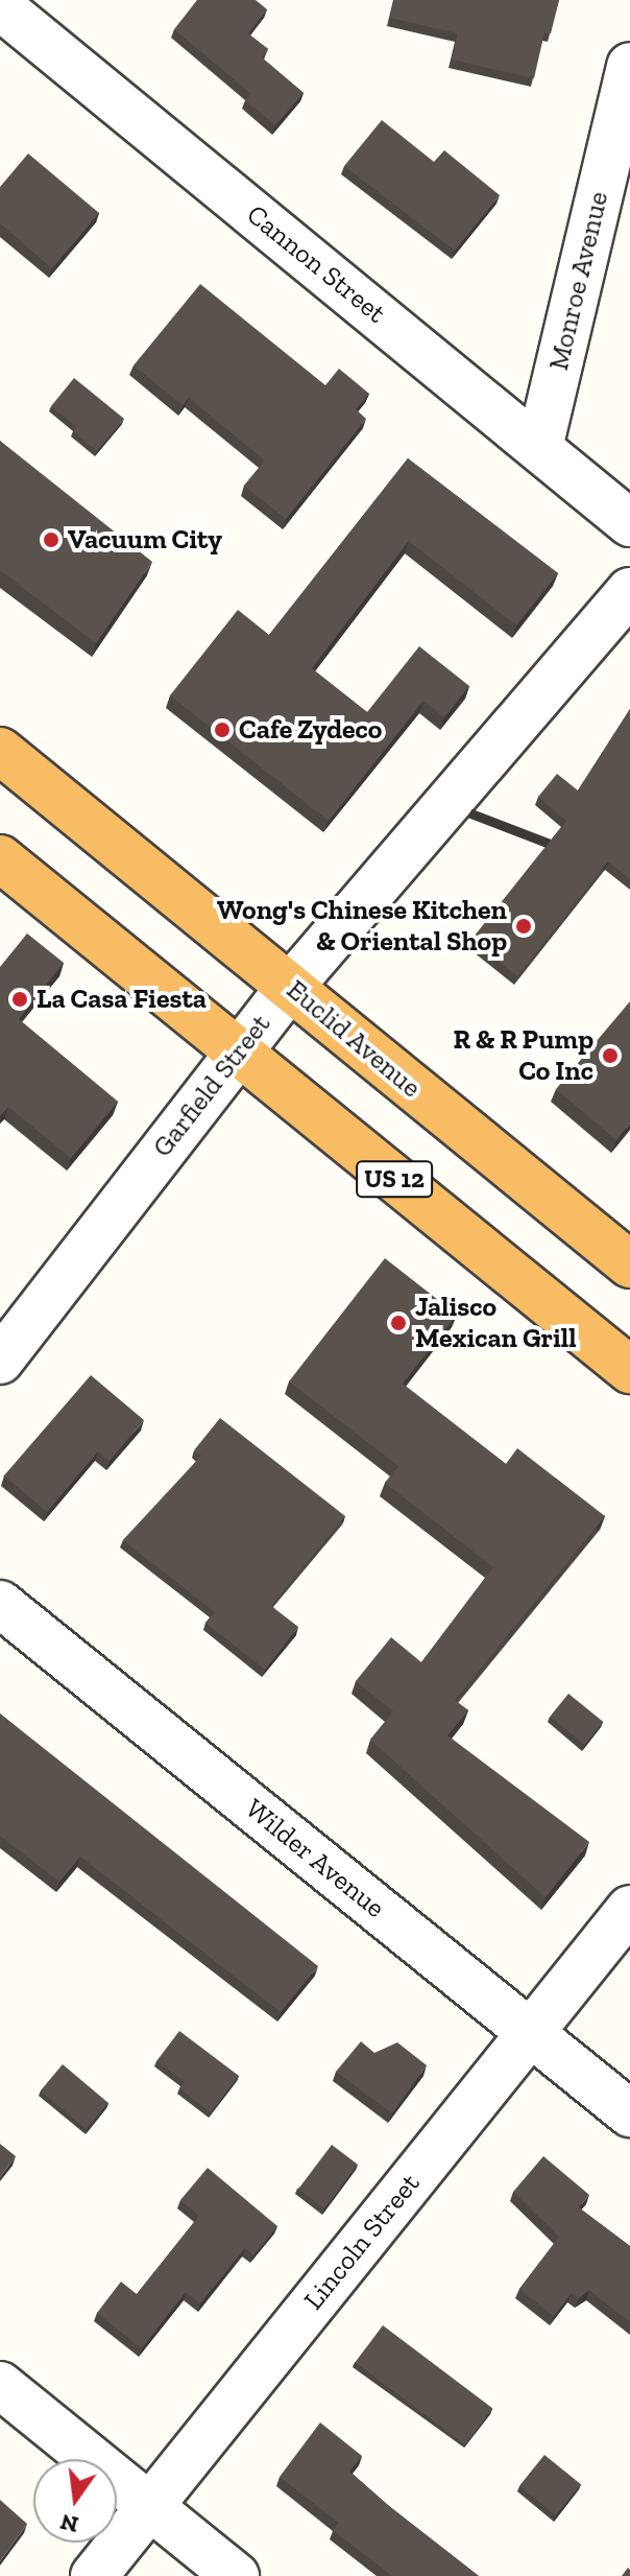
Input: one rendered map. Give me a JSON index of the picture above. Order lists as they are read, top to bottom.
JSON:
{
  "streets": {
    "highway": ["Euclid Avenue", "US 12"],
    "street": [
      "Cannon Street",
      "Monroe Avenue",
      "Garfield Street",
      "Wilder Avenue",
      "Lincoln Street"
    ]
  },
  "crossings": [
    ["Cannon Street", "Monroe Avenue"],
    ["Euclid Avenue", "Garfield Street"],
    ["Garfield Street", "US 12"],
    ["Wilder Avenue", "Lincoln Street"]
  ],
  "places": [
    "Vacuum City",
    "Cafe Zydeco",
    "Wong's Chinese Kitchen & Oriental Shop",
    "La Casa Fiesta",
    "R & R Pump Co Inc",
    "Jalisco Mexican Grill"
  ],
  "north": "bottom"
}
